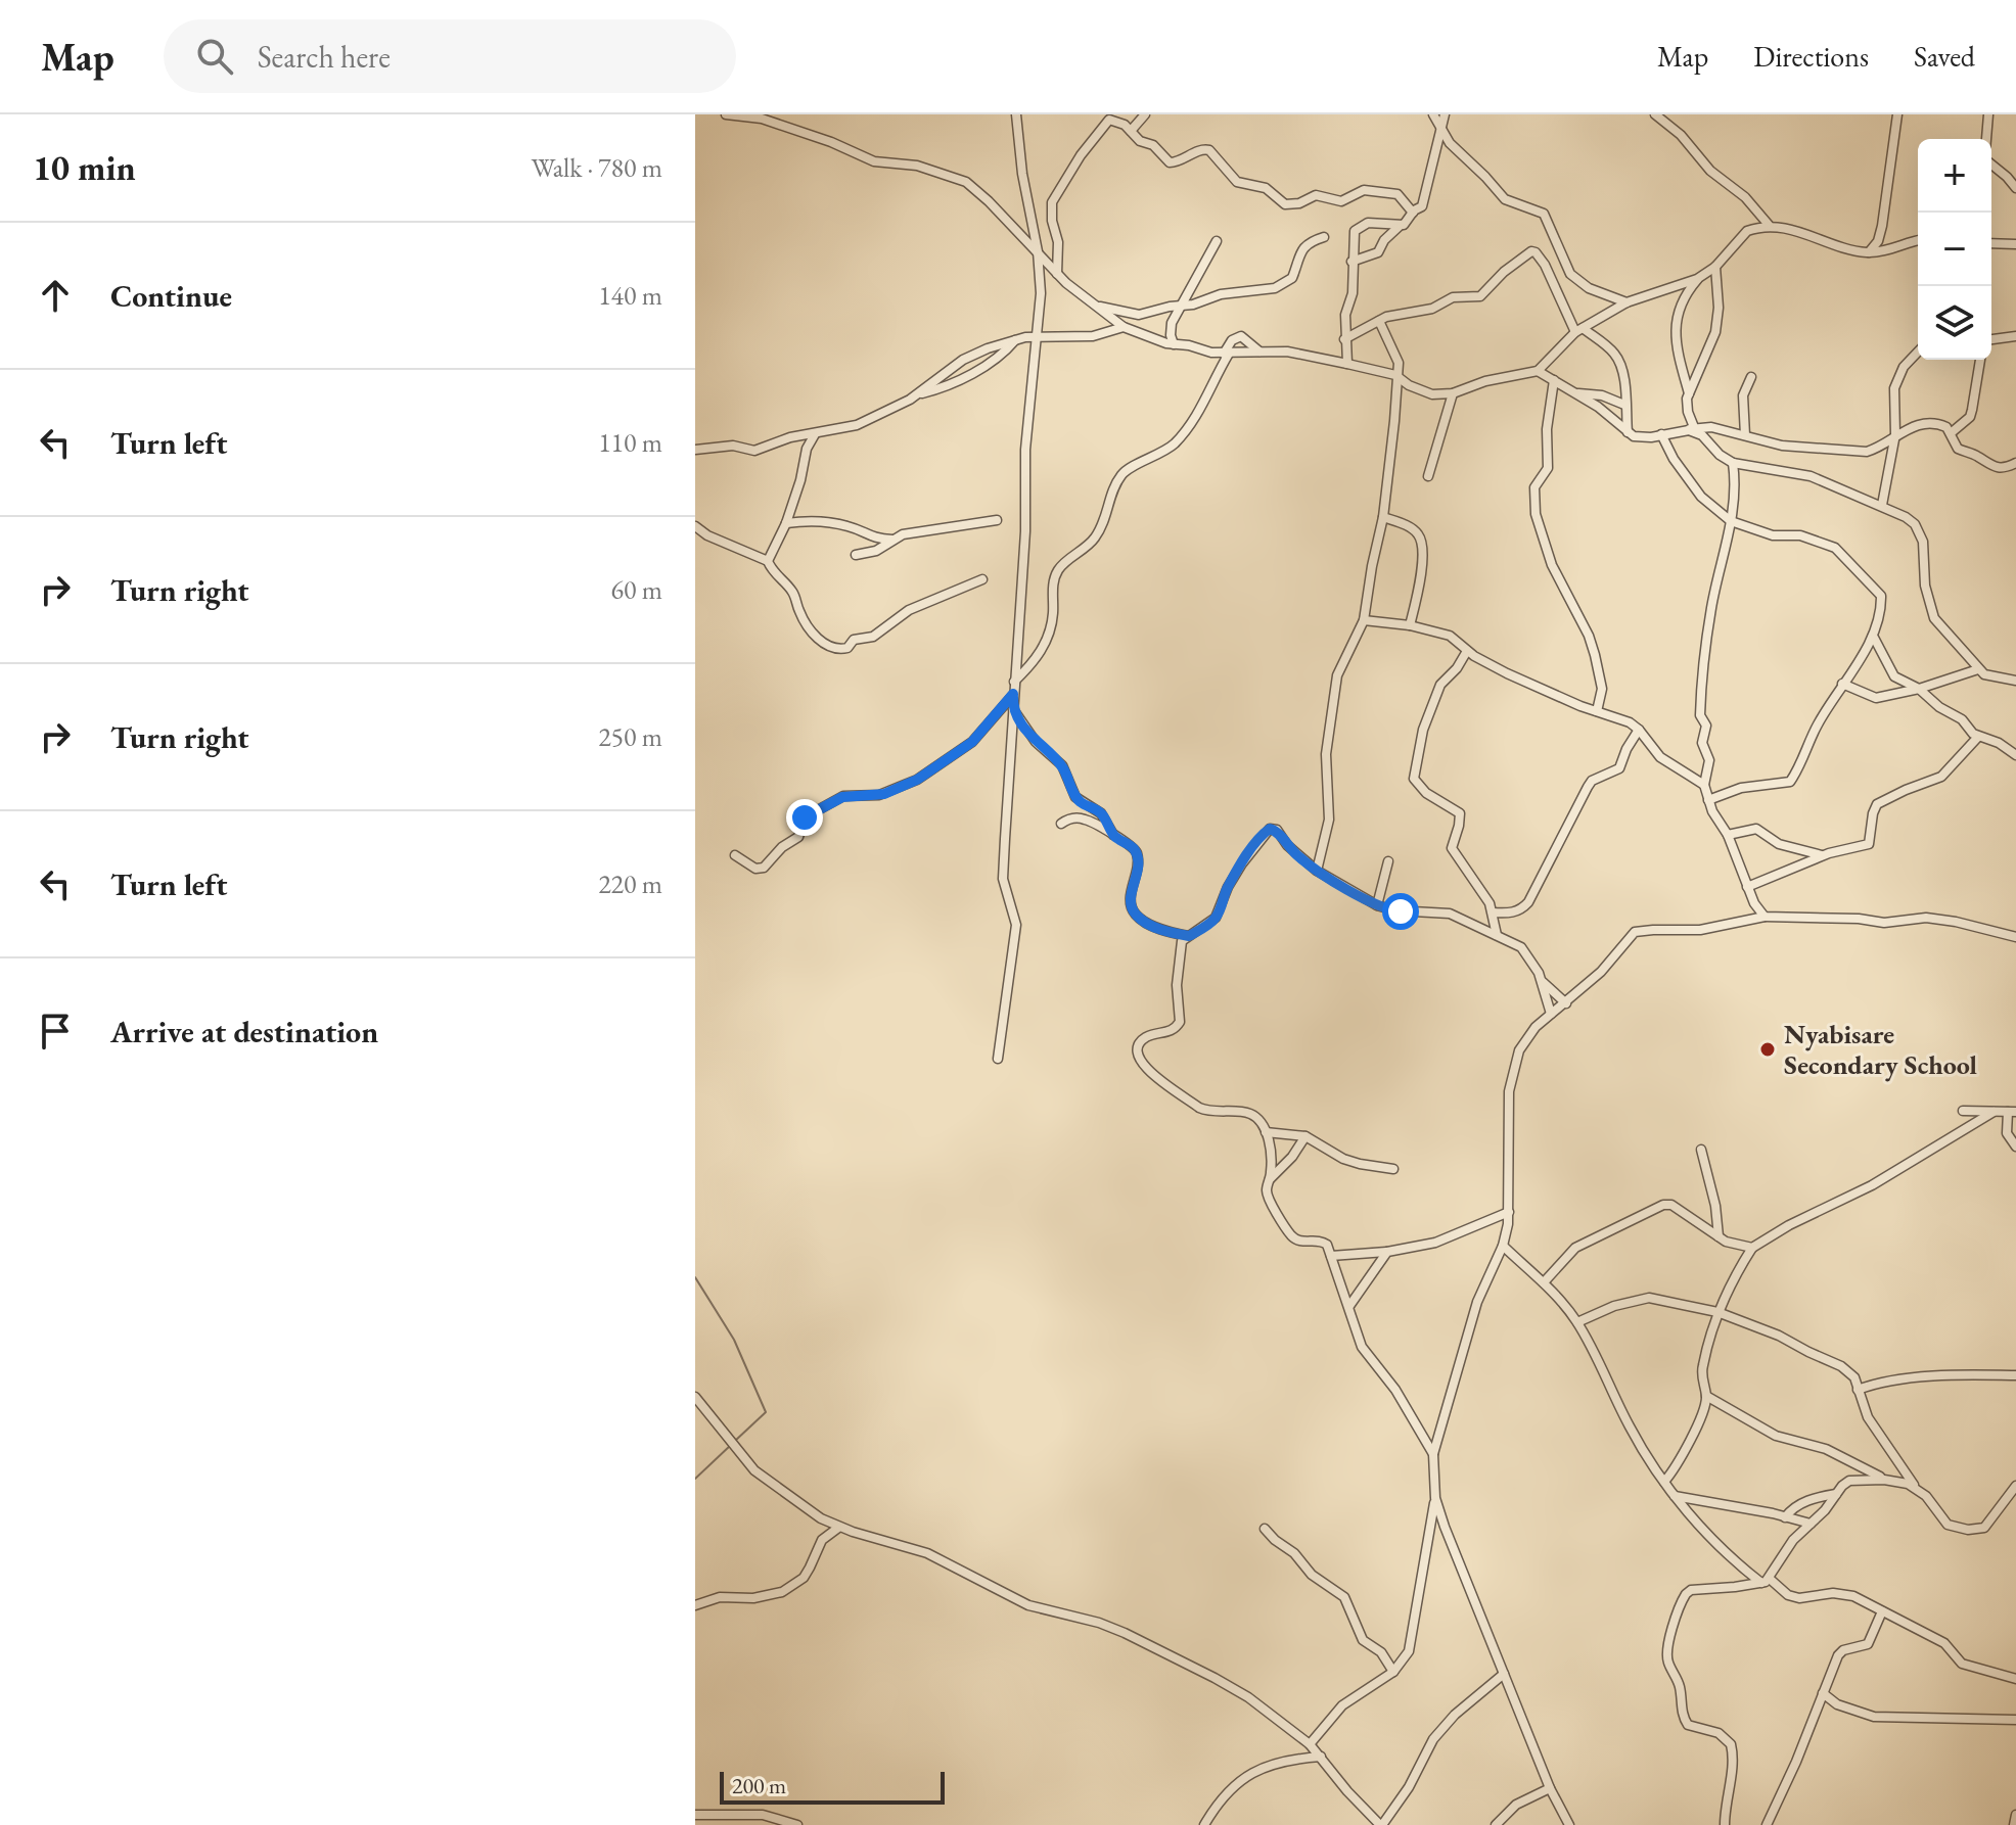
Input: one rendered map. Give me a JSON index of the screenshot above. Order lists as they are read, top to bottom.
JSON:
{
  "places": ["Nyabisare Secondary School"],
  "scale_bar": "200 m",
  "page": {
    "header": "Map",
    "search": "Search here",
    "nav": ["Map", "Directions", "Saved"],
    "heading": ["10 min", "Walk · 780 m"],
    "map_buttons": ["+", "−"],
    "list": [
      ["Continue", "140 m"],
      ["Turn left", "110 m"],
      ["Turn right", "60 m"],
      ["Turn right", "250 m"],
      ["Turn left", "220 m"],
      "Arrive at destination"
    ],
    "scale": "200 m"
  }
}
